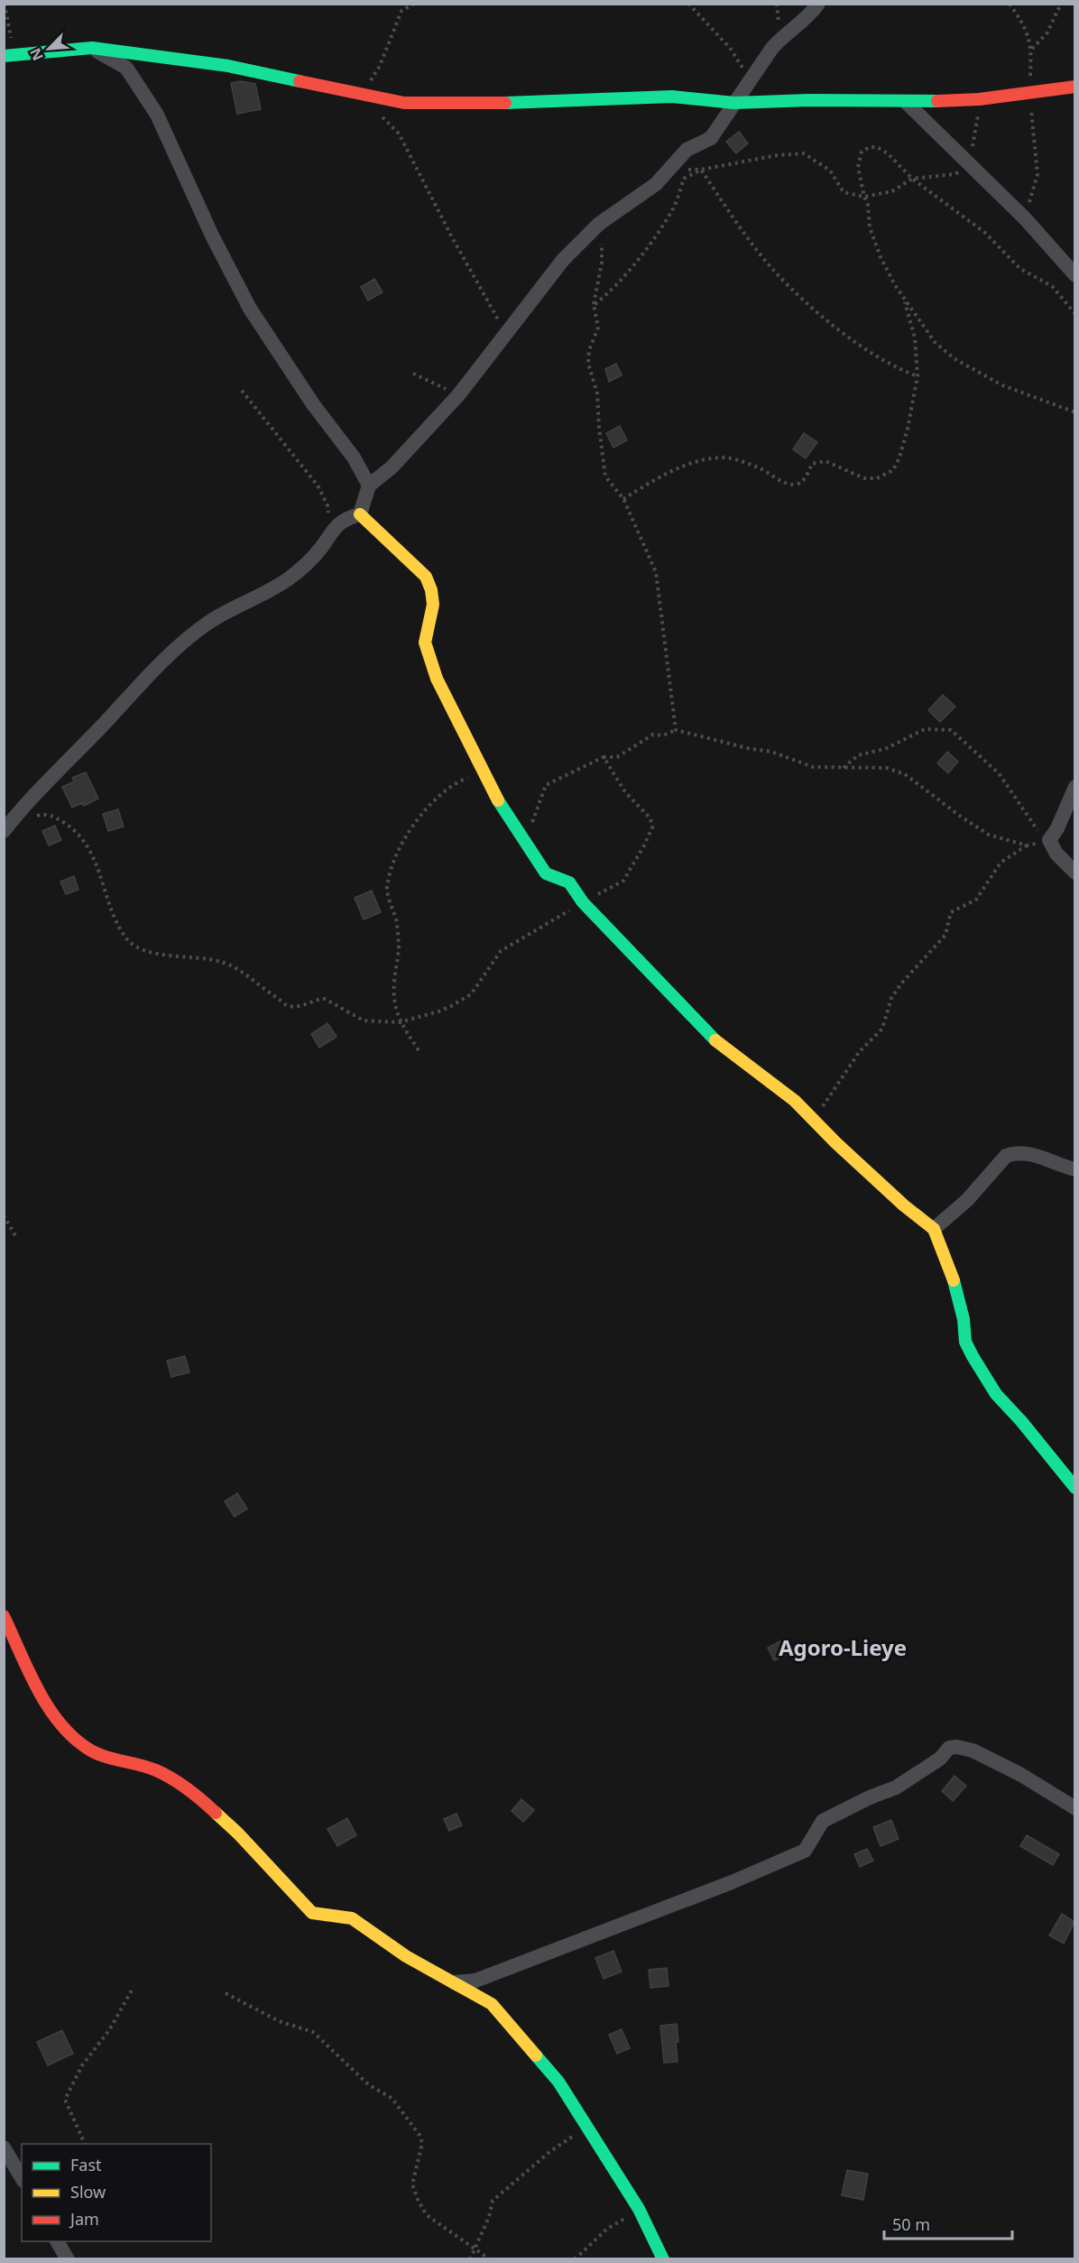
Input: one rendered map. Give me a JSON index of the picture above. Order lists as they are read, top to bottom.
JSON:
{
  "districts": ["Agoro-Lieye"],
  "legend": ["Fast", "Slow", "Jam"],
  "scale_bar": "50 m",
  "north": "bottom left"
}
